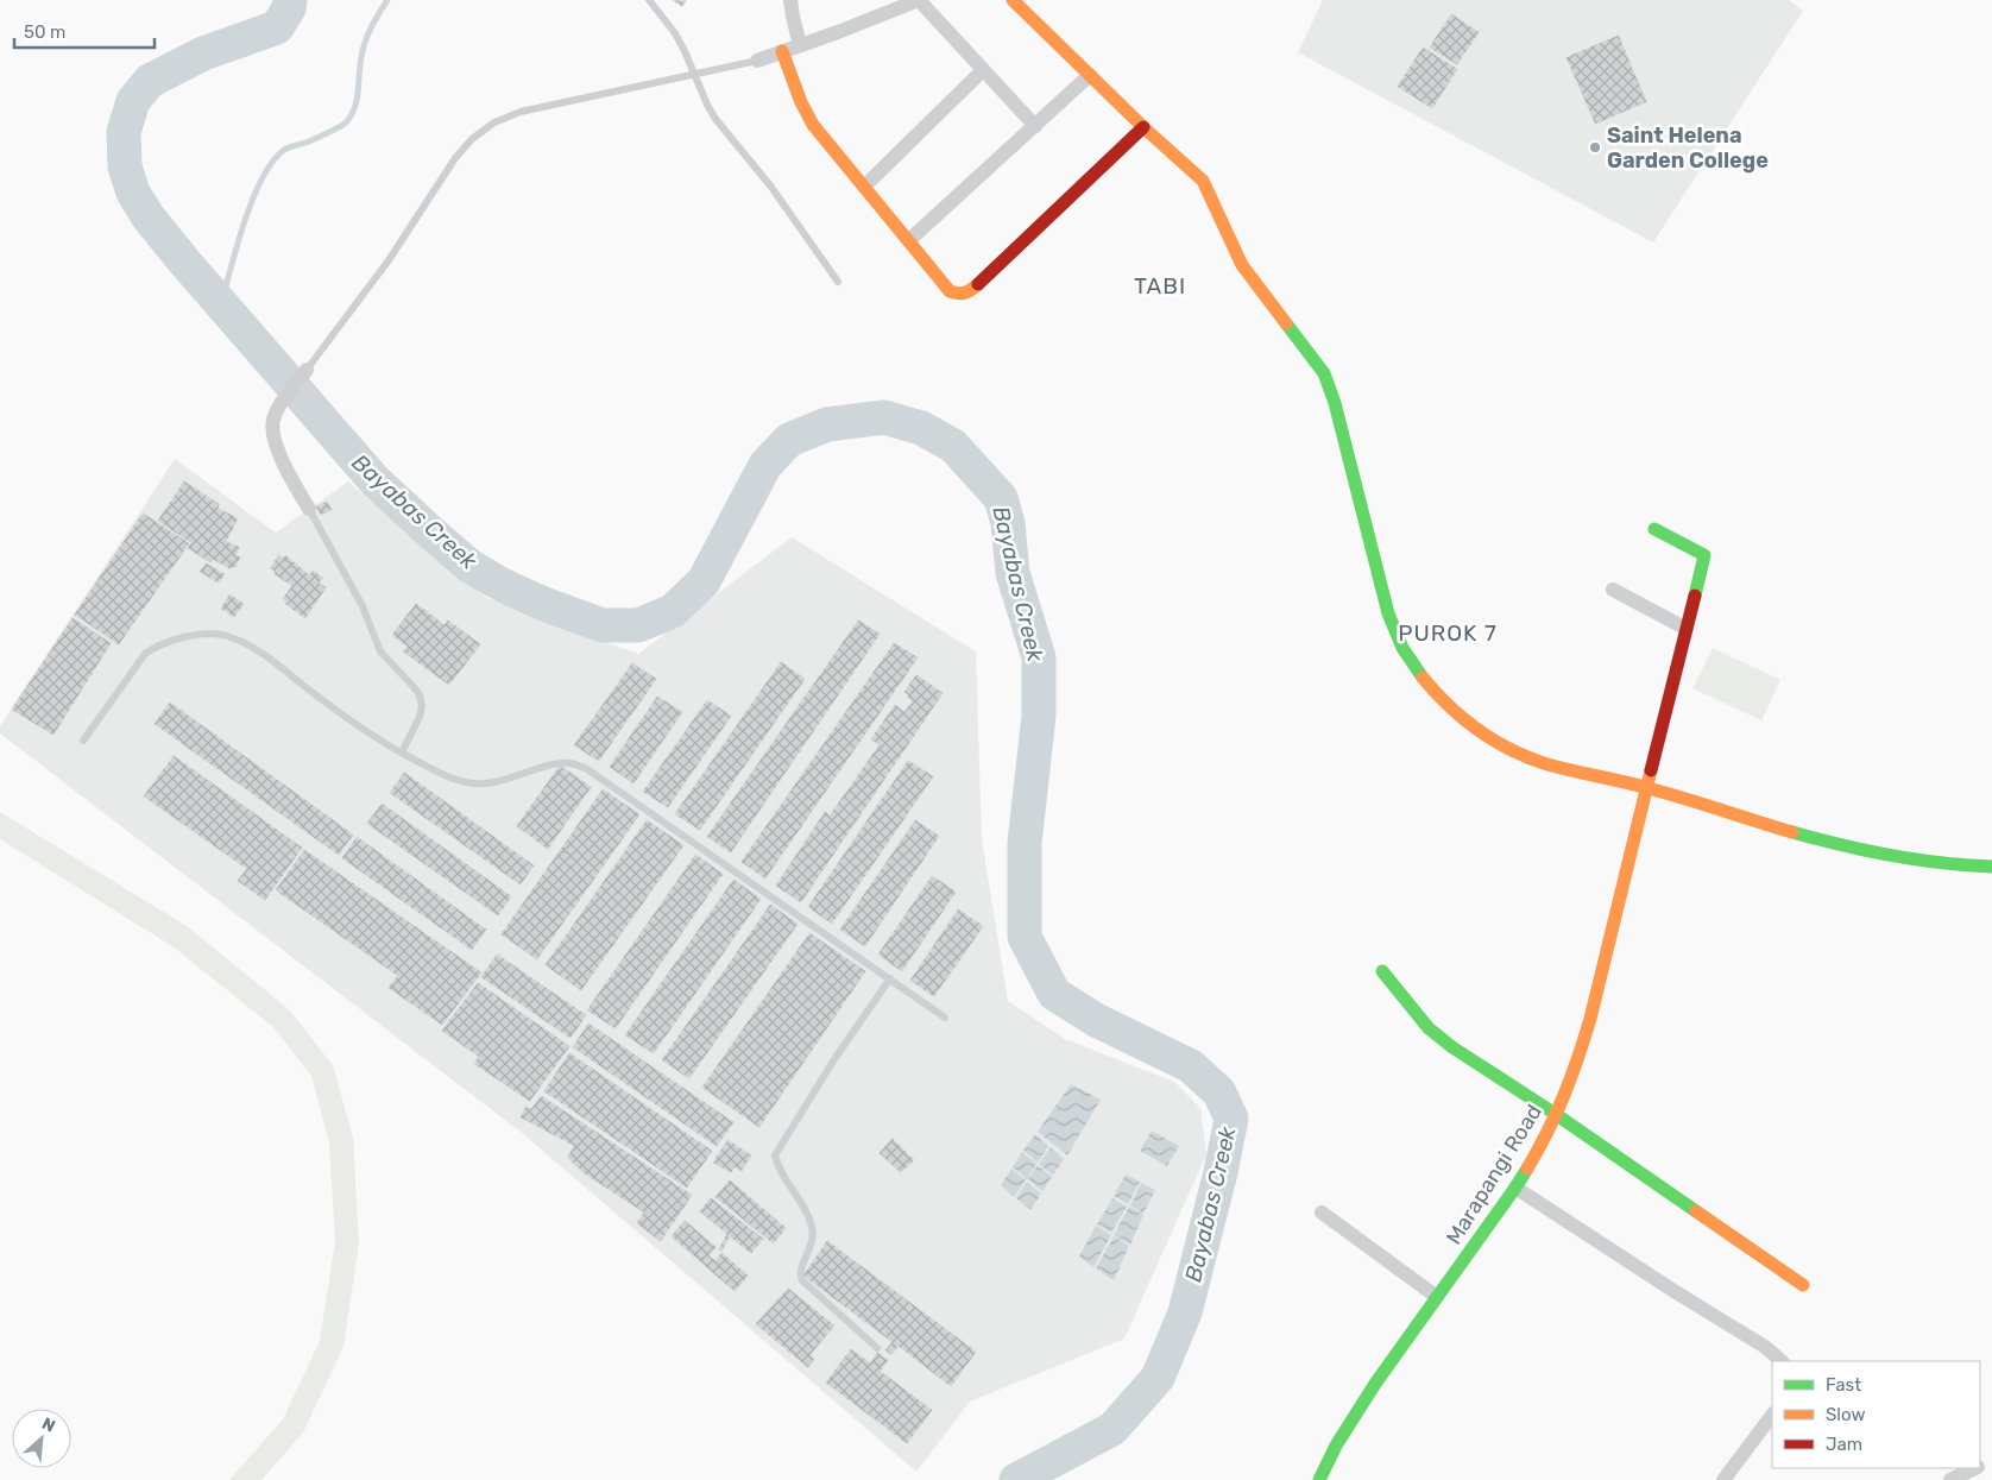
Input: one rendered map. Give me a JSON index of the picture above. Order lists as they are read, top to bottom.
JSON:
{
  "streets": {
    "street": ["Marapangi Road"]
  },
  "districts": ["TABI", "PUROK 7"],
  "water": ["Bayabas Creek"],
  "places": ["Saint Helena Garden College"],
  "legend": ["Fast", "Slow", "Jam"],
  "scale_bar": "50 m",
  "north": "top right"
}
